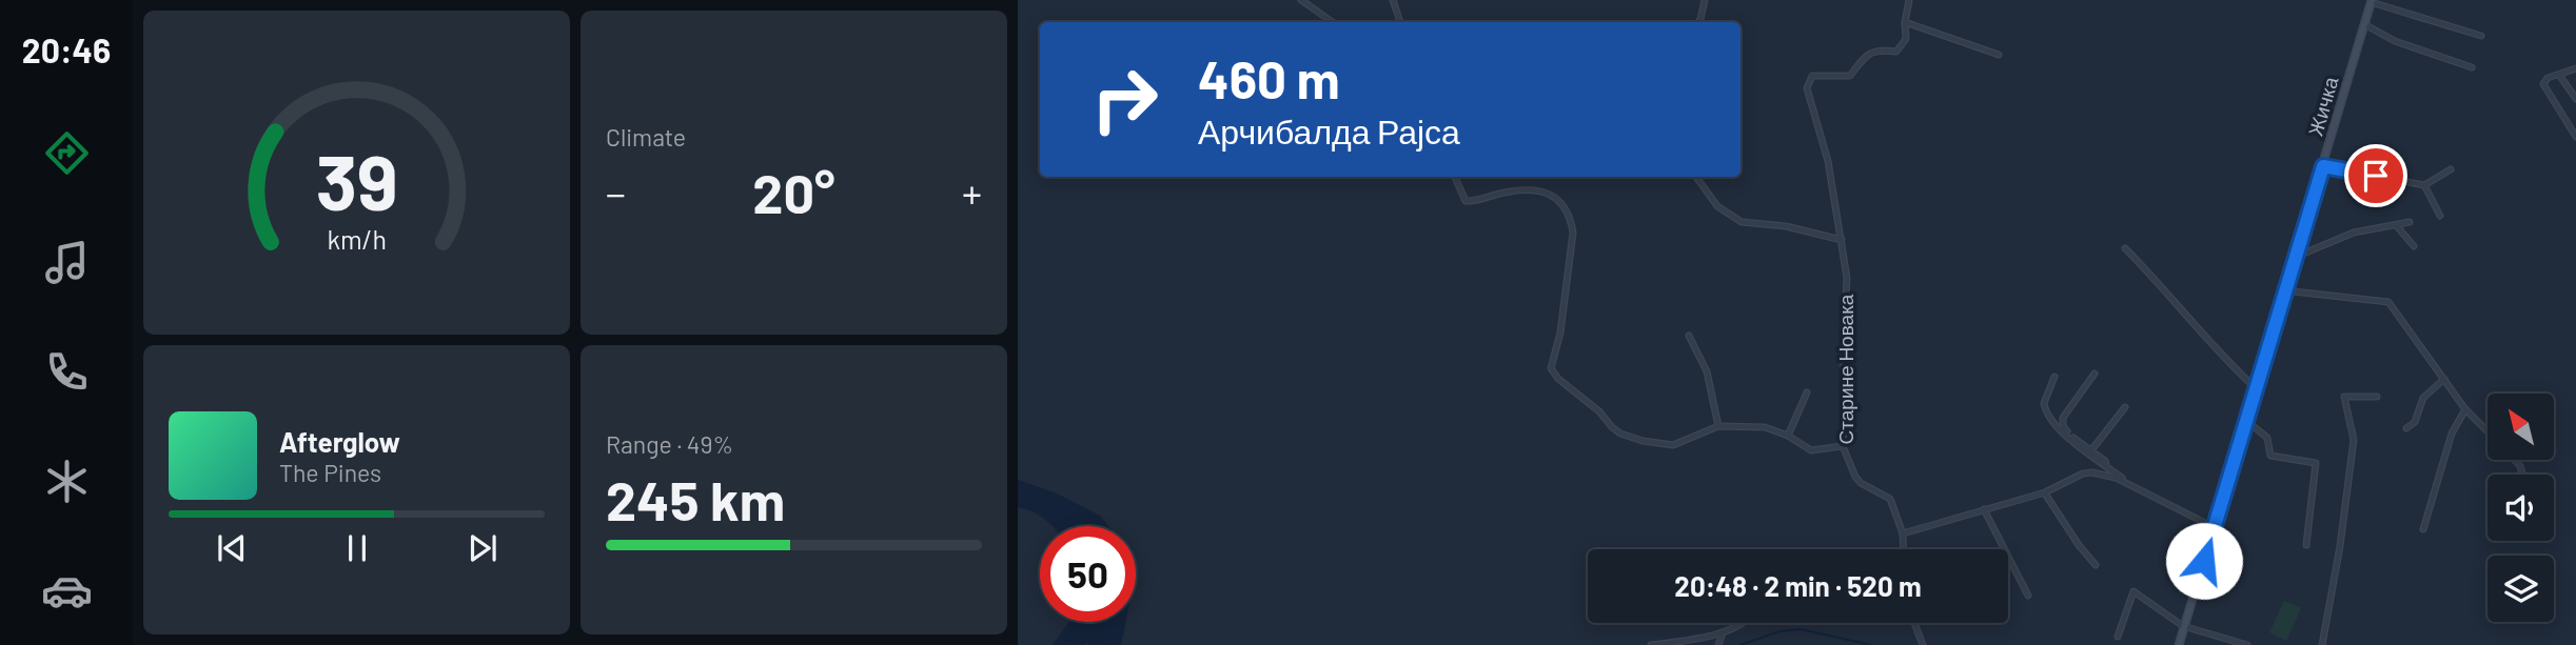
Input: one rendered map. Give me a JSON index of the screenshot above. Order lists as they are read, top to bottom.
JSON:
{
  "streets": {
    "main road": ["Жичка"],
    "street": ["Старине Новака"]
  },
  "north": "top left",
  "page": {
    "tabs": "20:46",
    "tile": [
      "Climate",
      ["Range · 49%", "245 km"]
    ],
    "turn": ["460 m", "Арчибалда Рајса"],
    "heat": ["−", "20°", "+"],
    "song": ["Afterglow", "The Pines"],
    "limit": "50",
    "trip": "20:48 · 2 min · 520 m",
    "gauge": ["39", "km/h"]
  }
}
